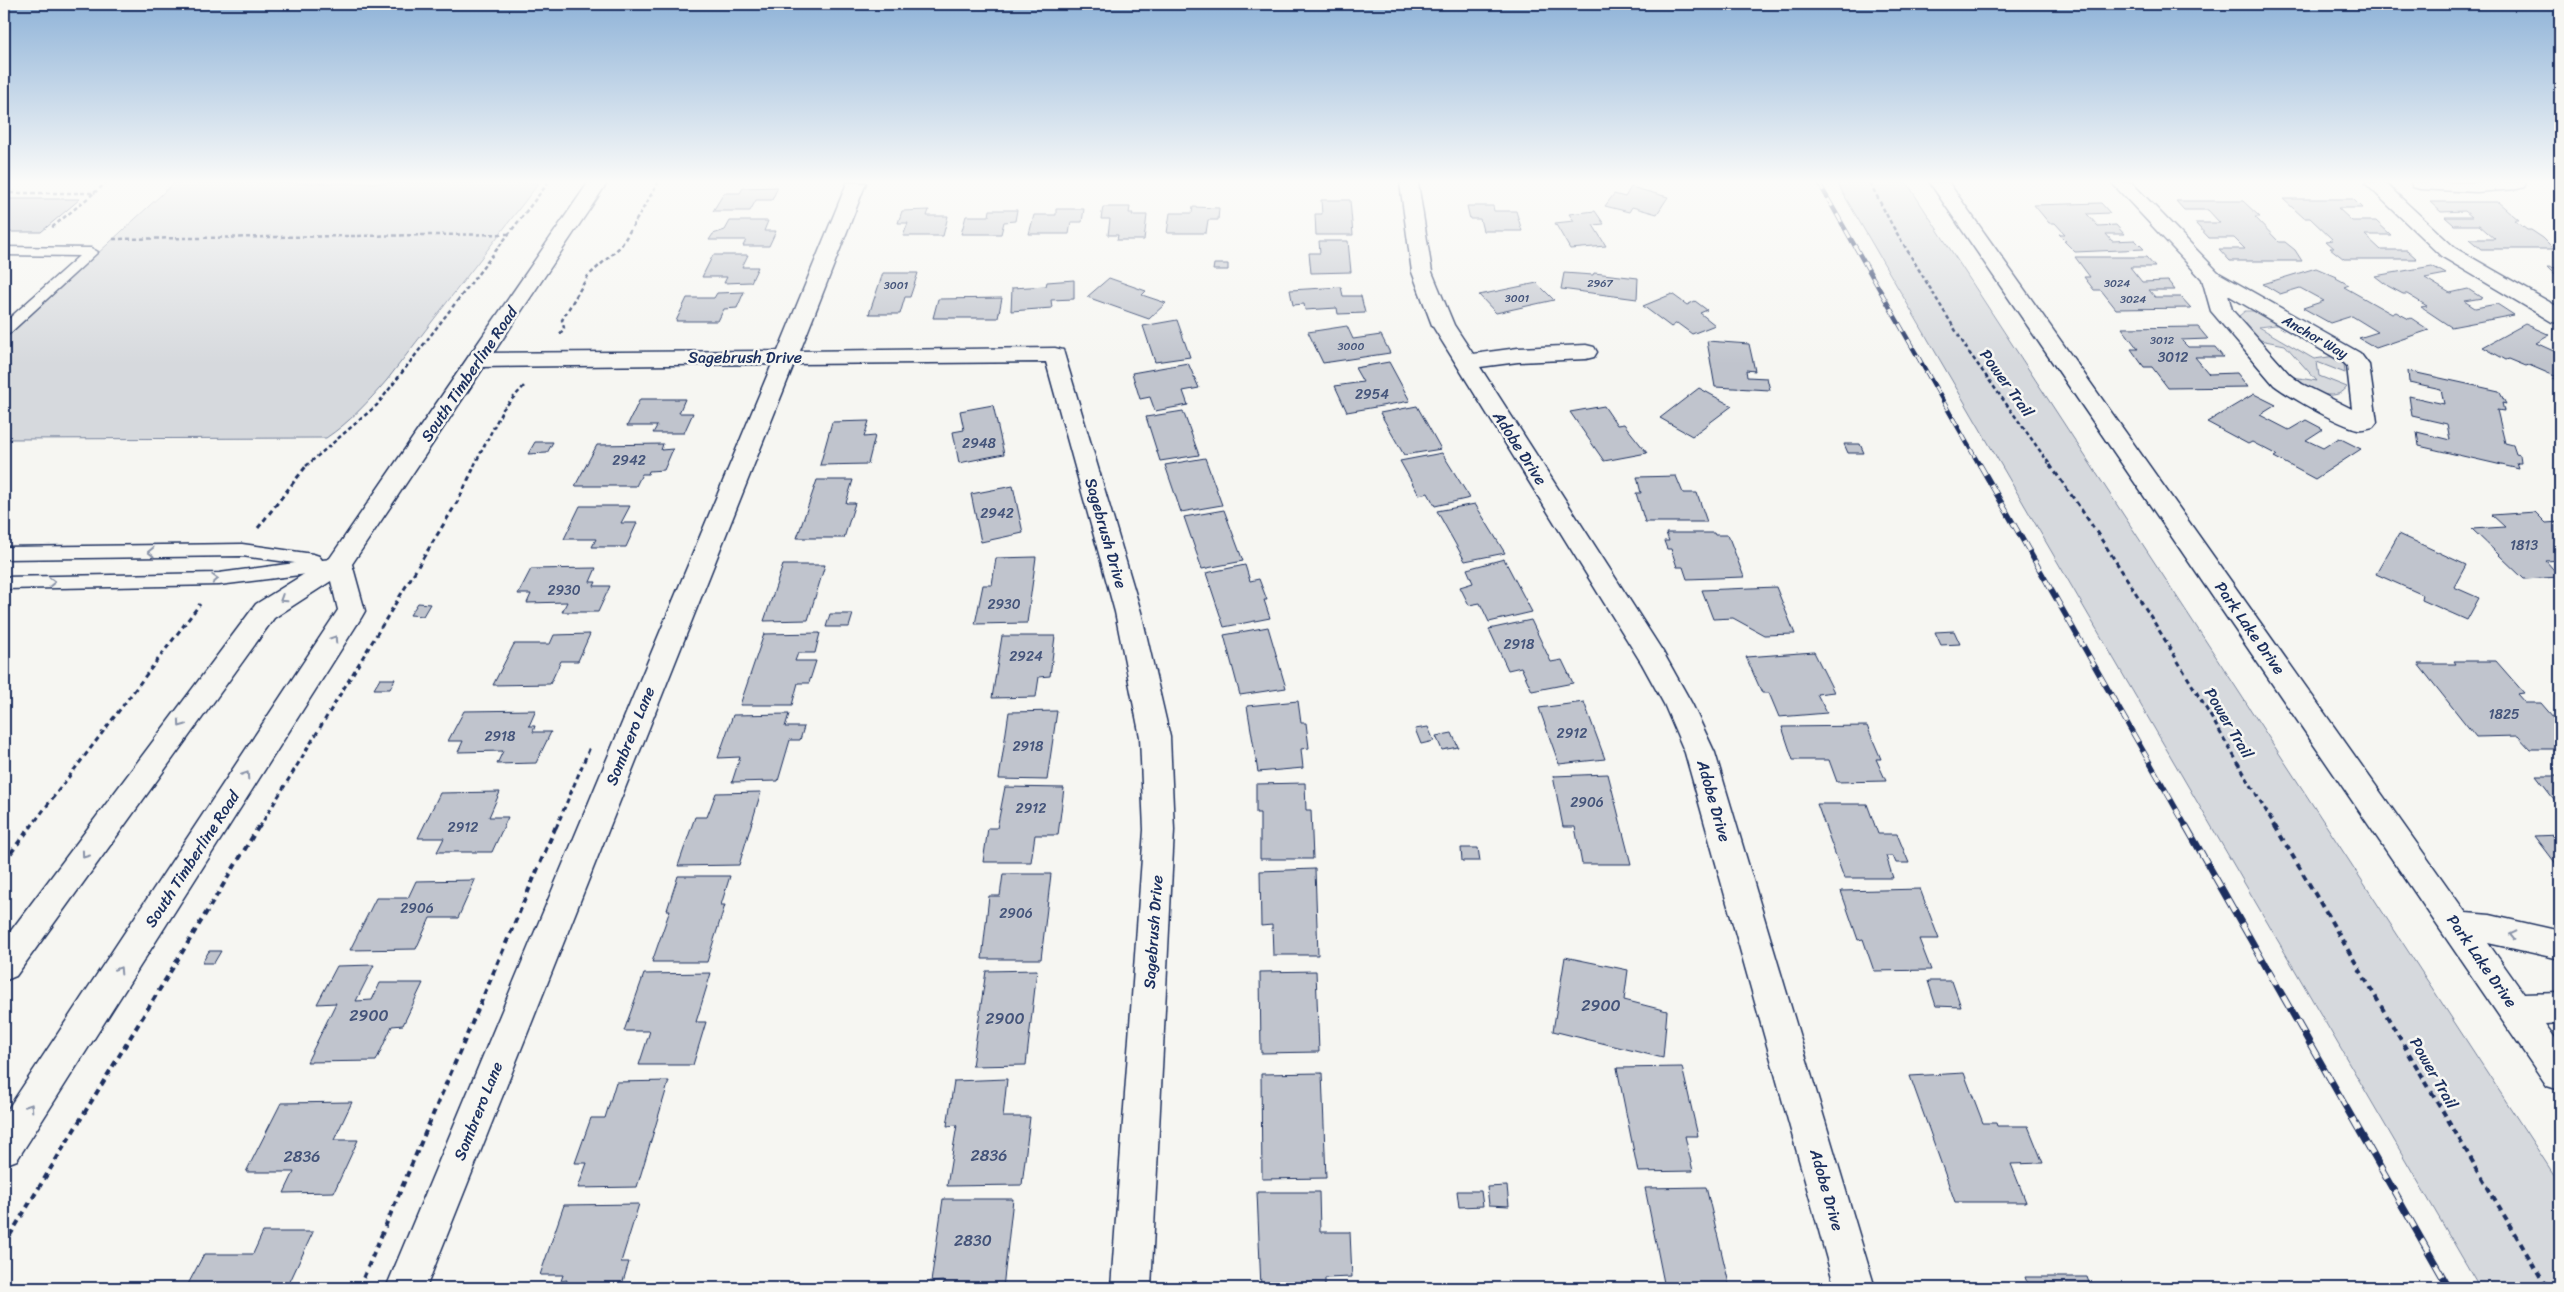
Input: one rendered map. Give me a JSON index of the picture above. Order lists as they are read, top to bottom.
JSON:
{
  "streets": {
    "street": [
      "Anchor Way",
      "Sagebrush Drive",
      "South Timberline Road",
      "Adobe Drive",
      "Park Lake Drive",
      "Sombrero Lane"
    ],
    "path": ["Power Trail"]
  },
  "crossings": [
    ["Sagebrush Drive", "South Timberline Road"],
    ["Sagebrush Drive", "Sombrero Lane"]
  ],
  "house_numbers": [
    "2967",
    "3024",
    "3001",
    "3001",
    "3024",
    "3012",
    "3000",
    "3012",
    "2954",
    "2948",
    "2942",
    "2942",
    "1813",
    "2930",
    "2930",
    "2918",
    "2924",
    "1825",
    "2912",
    "2918",
    "2918",
    "2906",
    "2912",
    "2912",
    "2906",
    "2906",
    "2900",
    "2900",
    "2900",
    "2836",
    "2836",
    "2830"
  ]
}
